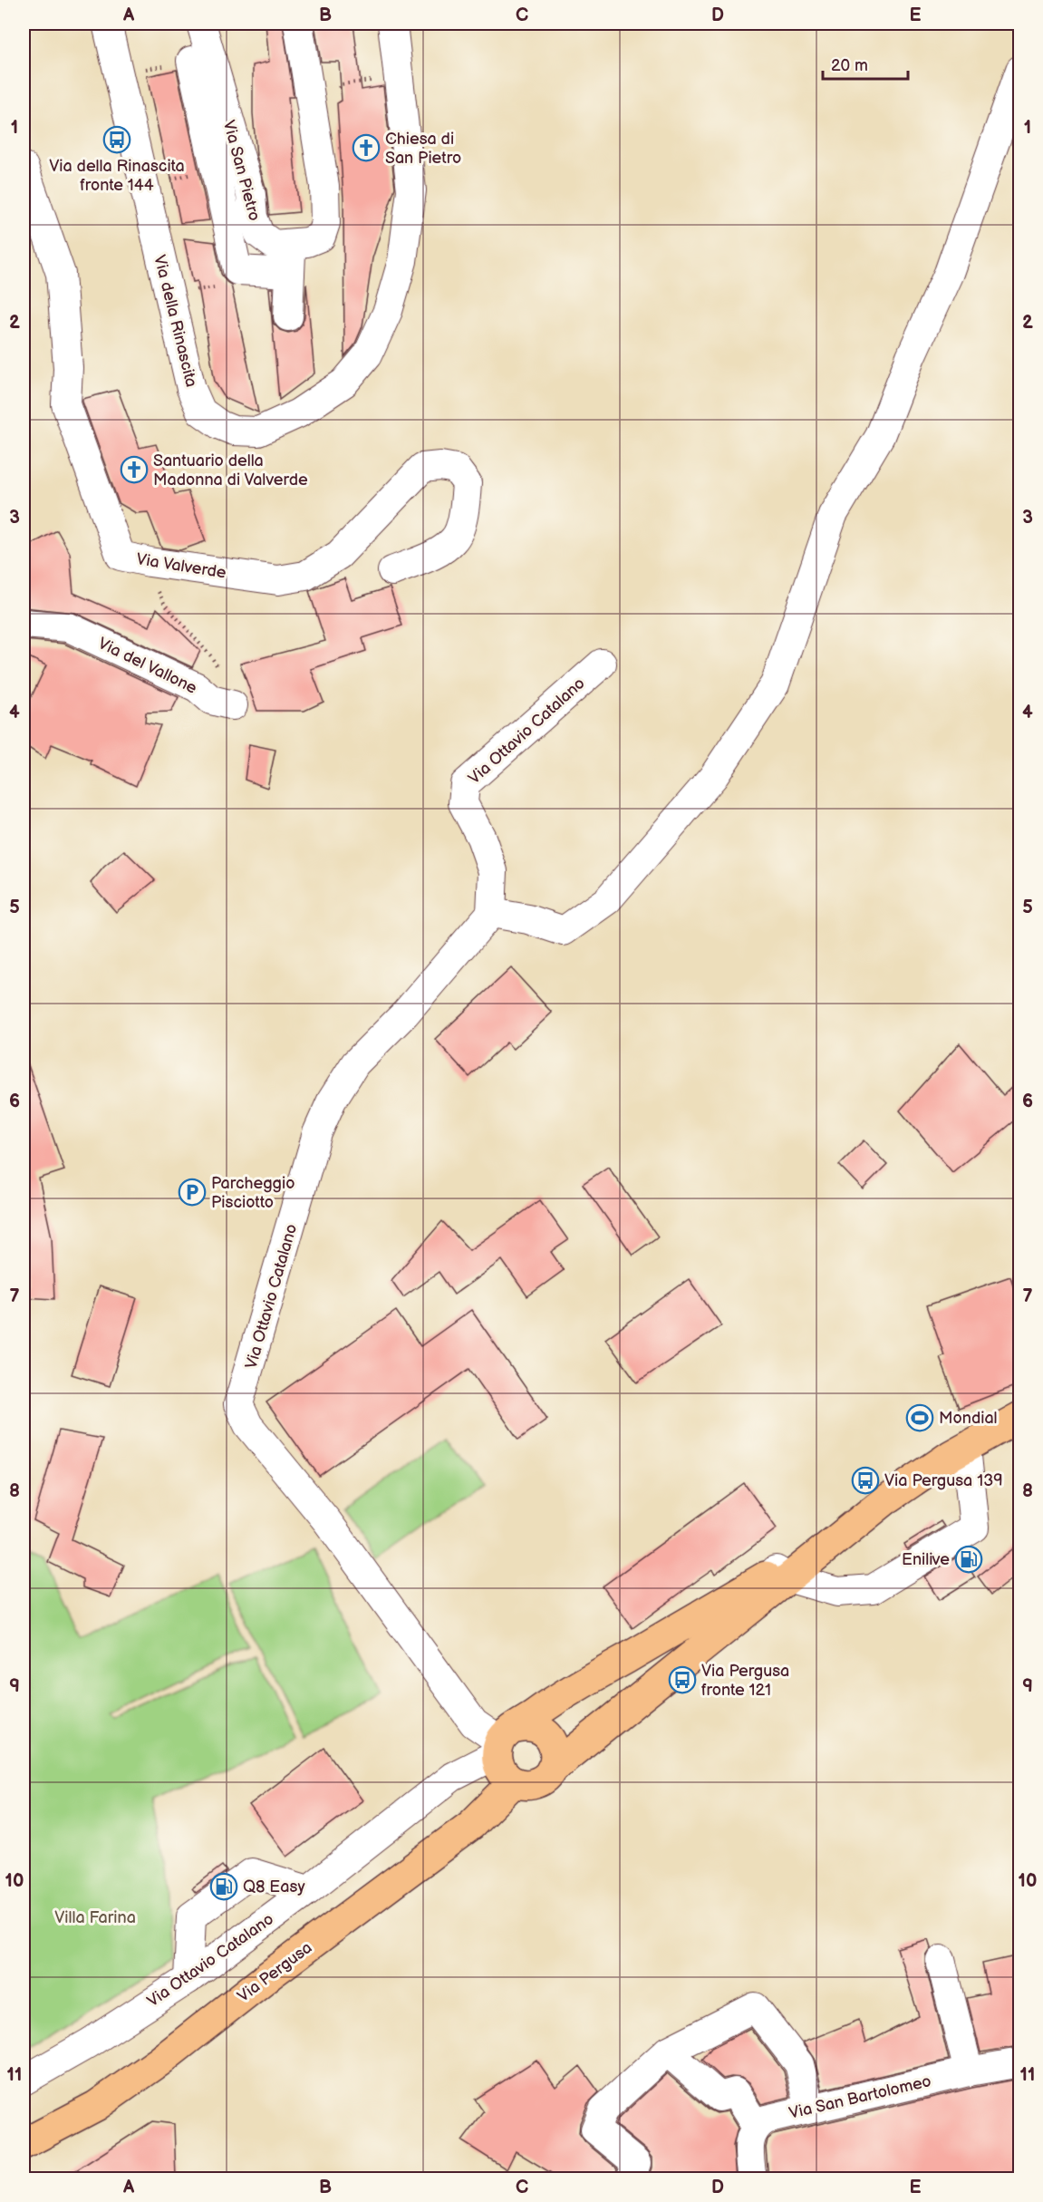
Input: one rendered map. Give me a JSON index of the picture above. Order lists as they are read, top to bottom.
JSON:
{
  "streets": {
    "main road": ["Via Pergusa"],
    "street": [
      "Via San Pietro",
      "Via della Rinascita",
      "Via Valverde",
      "Via del Vallone",
      "Via Ottavio Catalano",
      "Via San Bartolomeo"
    ]
  },
  "crossings": [
    ["Via Valverde", "Via del Vallone"],
    ["Via Ottavio Catalano", "Via Pergusa"]
  ],
  "parks": ["Villa Farina"],
  "places": {
    "bus stop": ["Via della Rinascita fronte 144", "Via Pergusa 139", "Via Pergusa fronte 121"],
    "church": ["Chiesa di San Pietro", "Santuario della Madonna di Valverde"],
    "parking": ["Parcheggio Pisciotto"],
    "sports": ["Mondial"],
    "fuel station": ["Enilive", "Q8 Easy"]
  },
  "scale_bar": "20 m",
  "grid": {
    "columns": [
      "A",
      "B",
      "C",
      "D",
      "E"
    ],
    "rows": [
      "1",
      "2",
      "3",
      "4",
      "5",
      "6",
      "7",
      "8",
      "9",
      "10",
      "11"
    ]
  }
}
